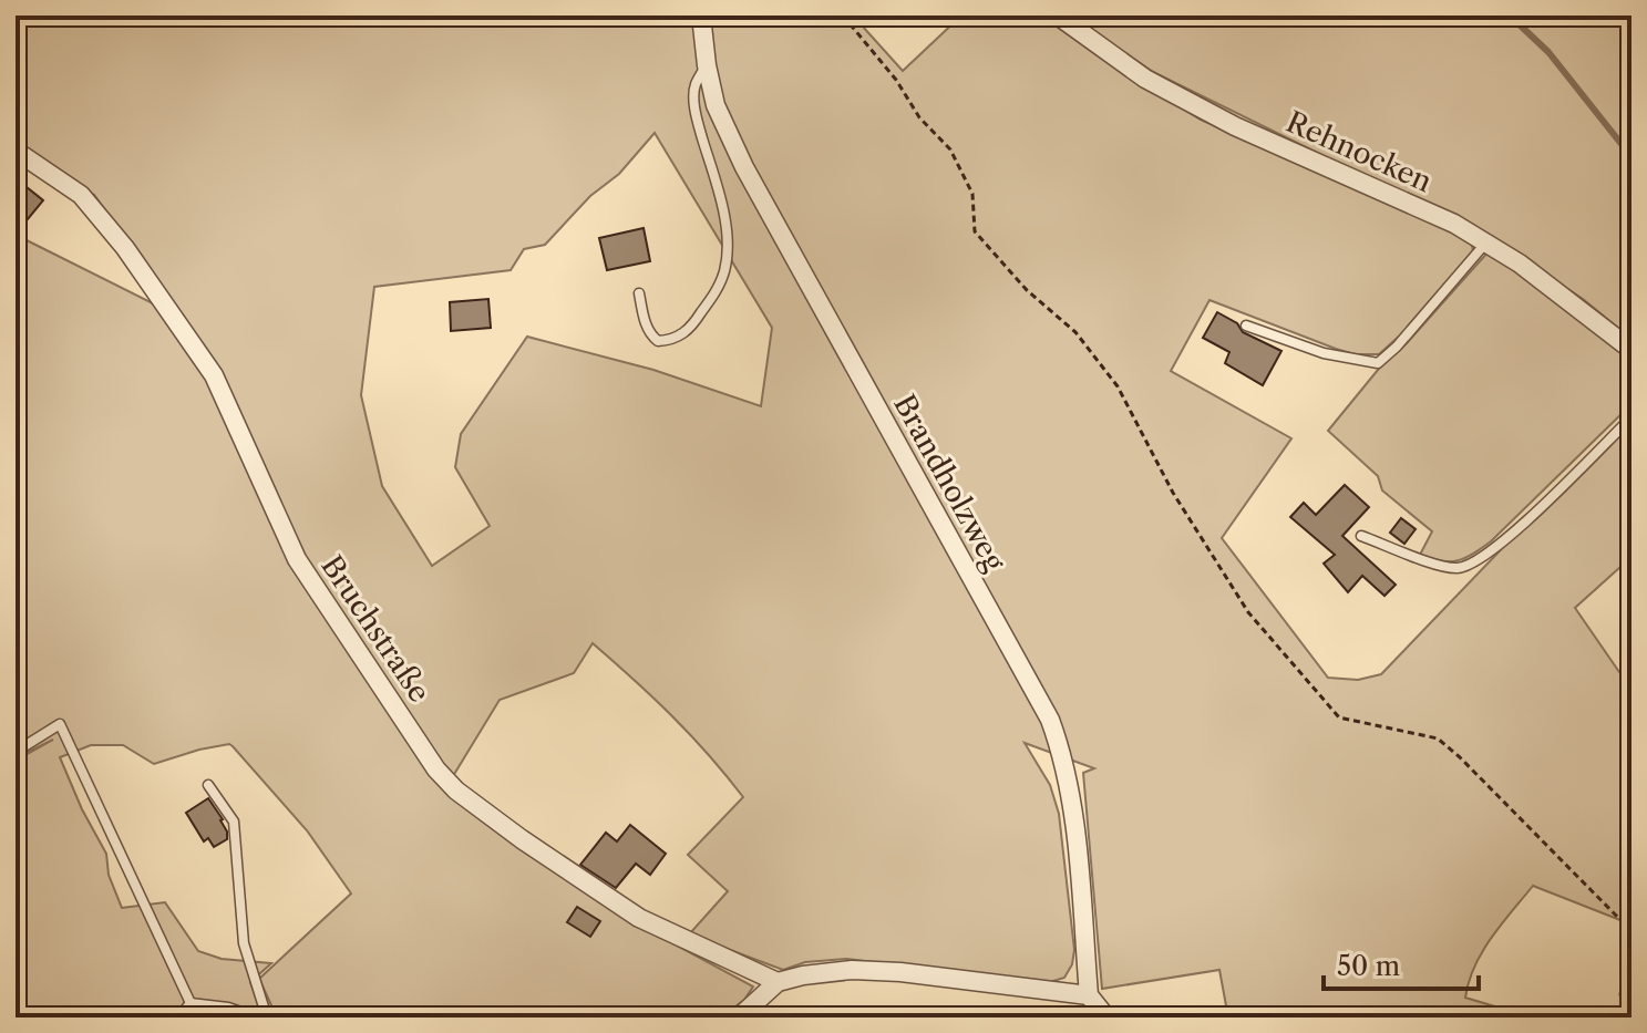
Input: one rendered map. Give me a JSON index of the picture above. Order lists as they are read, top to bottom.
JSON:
{
  "streets": {
    "street": ["Rehnocken", "Brandholzweg", "Bruchstraße"]
  },
  "scale_bar": "50 m"
}
